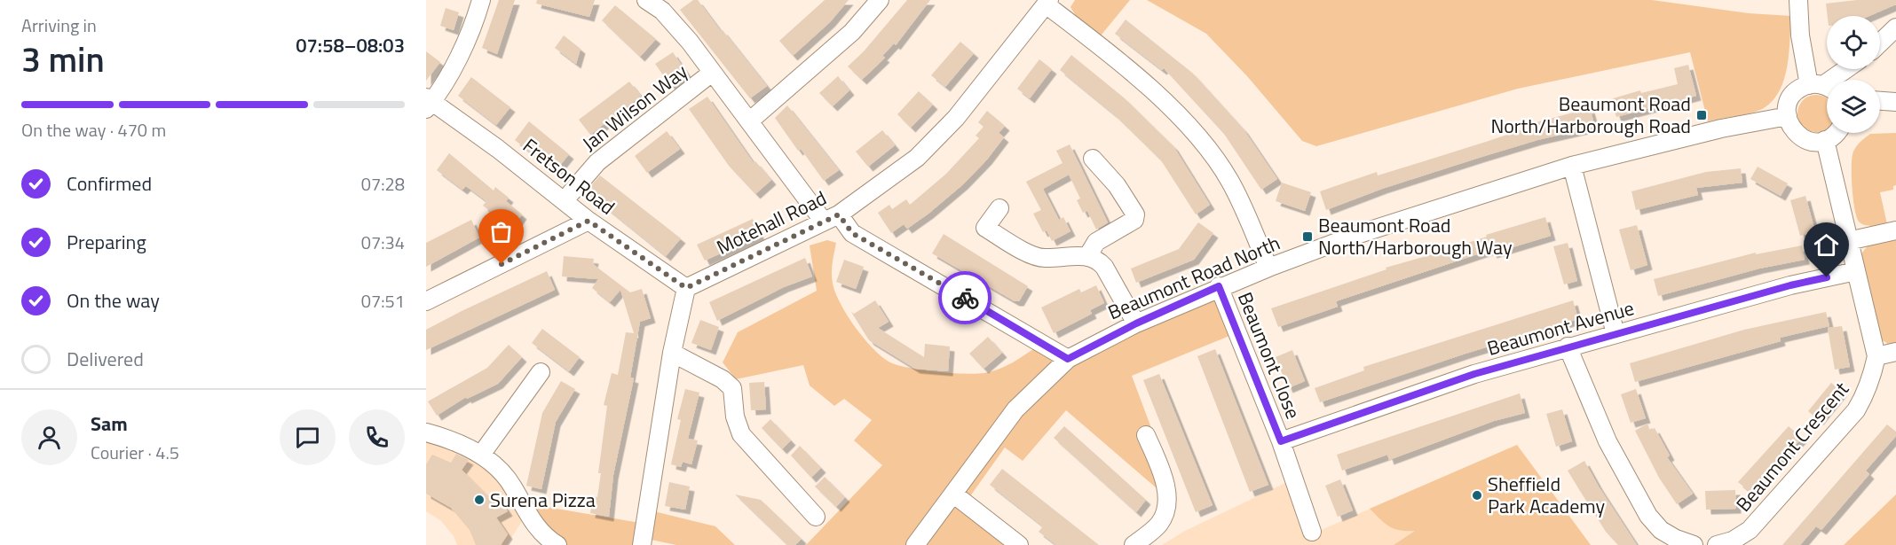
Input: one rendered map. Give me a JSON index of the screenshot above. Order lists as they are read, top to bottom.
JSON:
{
  "streets": {
    "street": [
      "Jan Wilson Way",
      "Fretson Road",
      "Motehall Road",
      "Beaumont Road North",
      "Beaumont Avenue",
      "Beaumont Close",
      "Beaumont Crescent"
    ]
  },
  "crossings": [
    ["Jan Wilson Way", "Fretson Road"],
    ["Fretson Road", "Motehall Road"],
    ["Beaumont Road North", "Beaumont Close"],
    ["Beaumont Avenue", "Beaumont Close"],
    ["Beaumont Avenue", "Beaumont Crescent"]
  ],
  "places": {
    "transit": ["Beaumont Road North/Harborough Road", "Beaumont Road North/Harborough Way"],
    "other": ["Sheffield Park Academy", "Surena Pizza"]
  },
  "page": {
    "heading": ["3 min", "Arriving in", "07:58–08:03"],
    "panel": ["Sam", "Courier · 4.5"],
    "bar": "On the way · 470 m",
    "list": [
      ["Confirmed", "07:28"],
      ["Preparing", "07:34"],
      ["On the way", "07:51"],
      "Delivered"
    ]
  }
}
